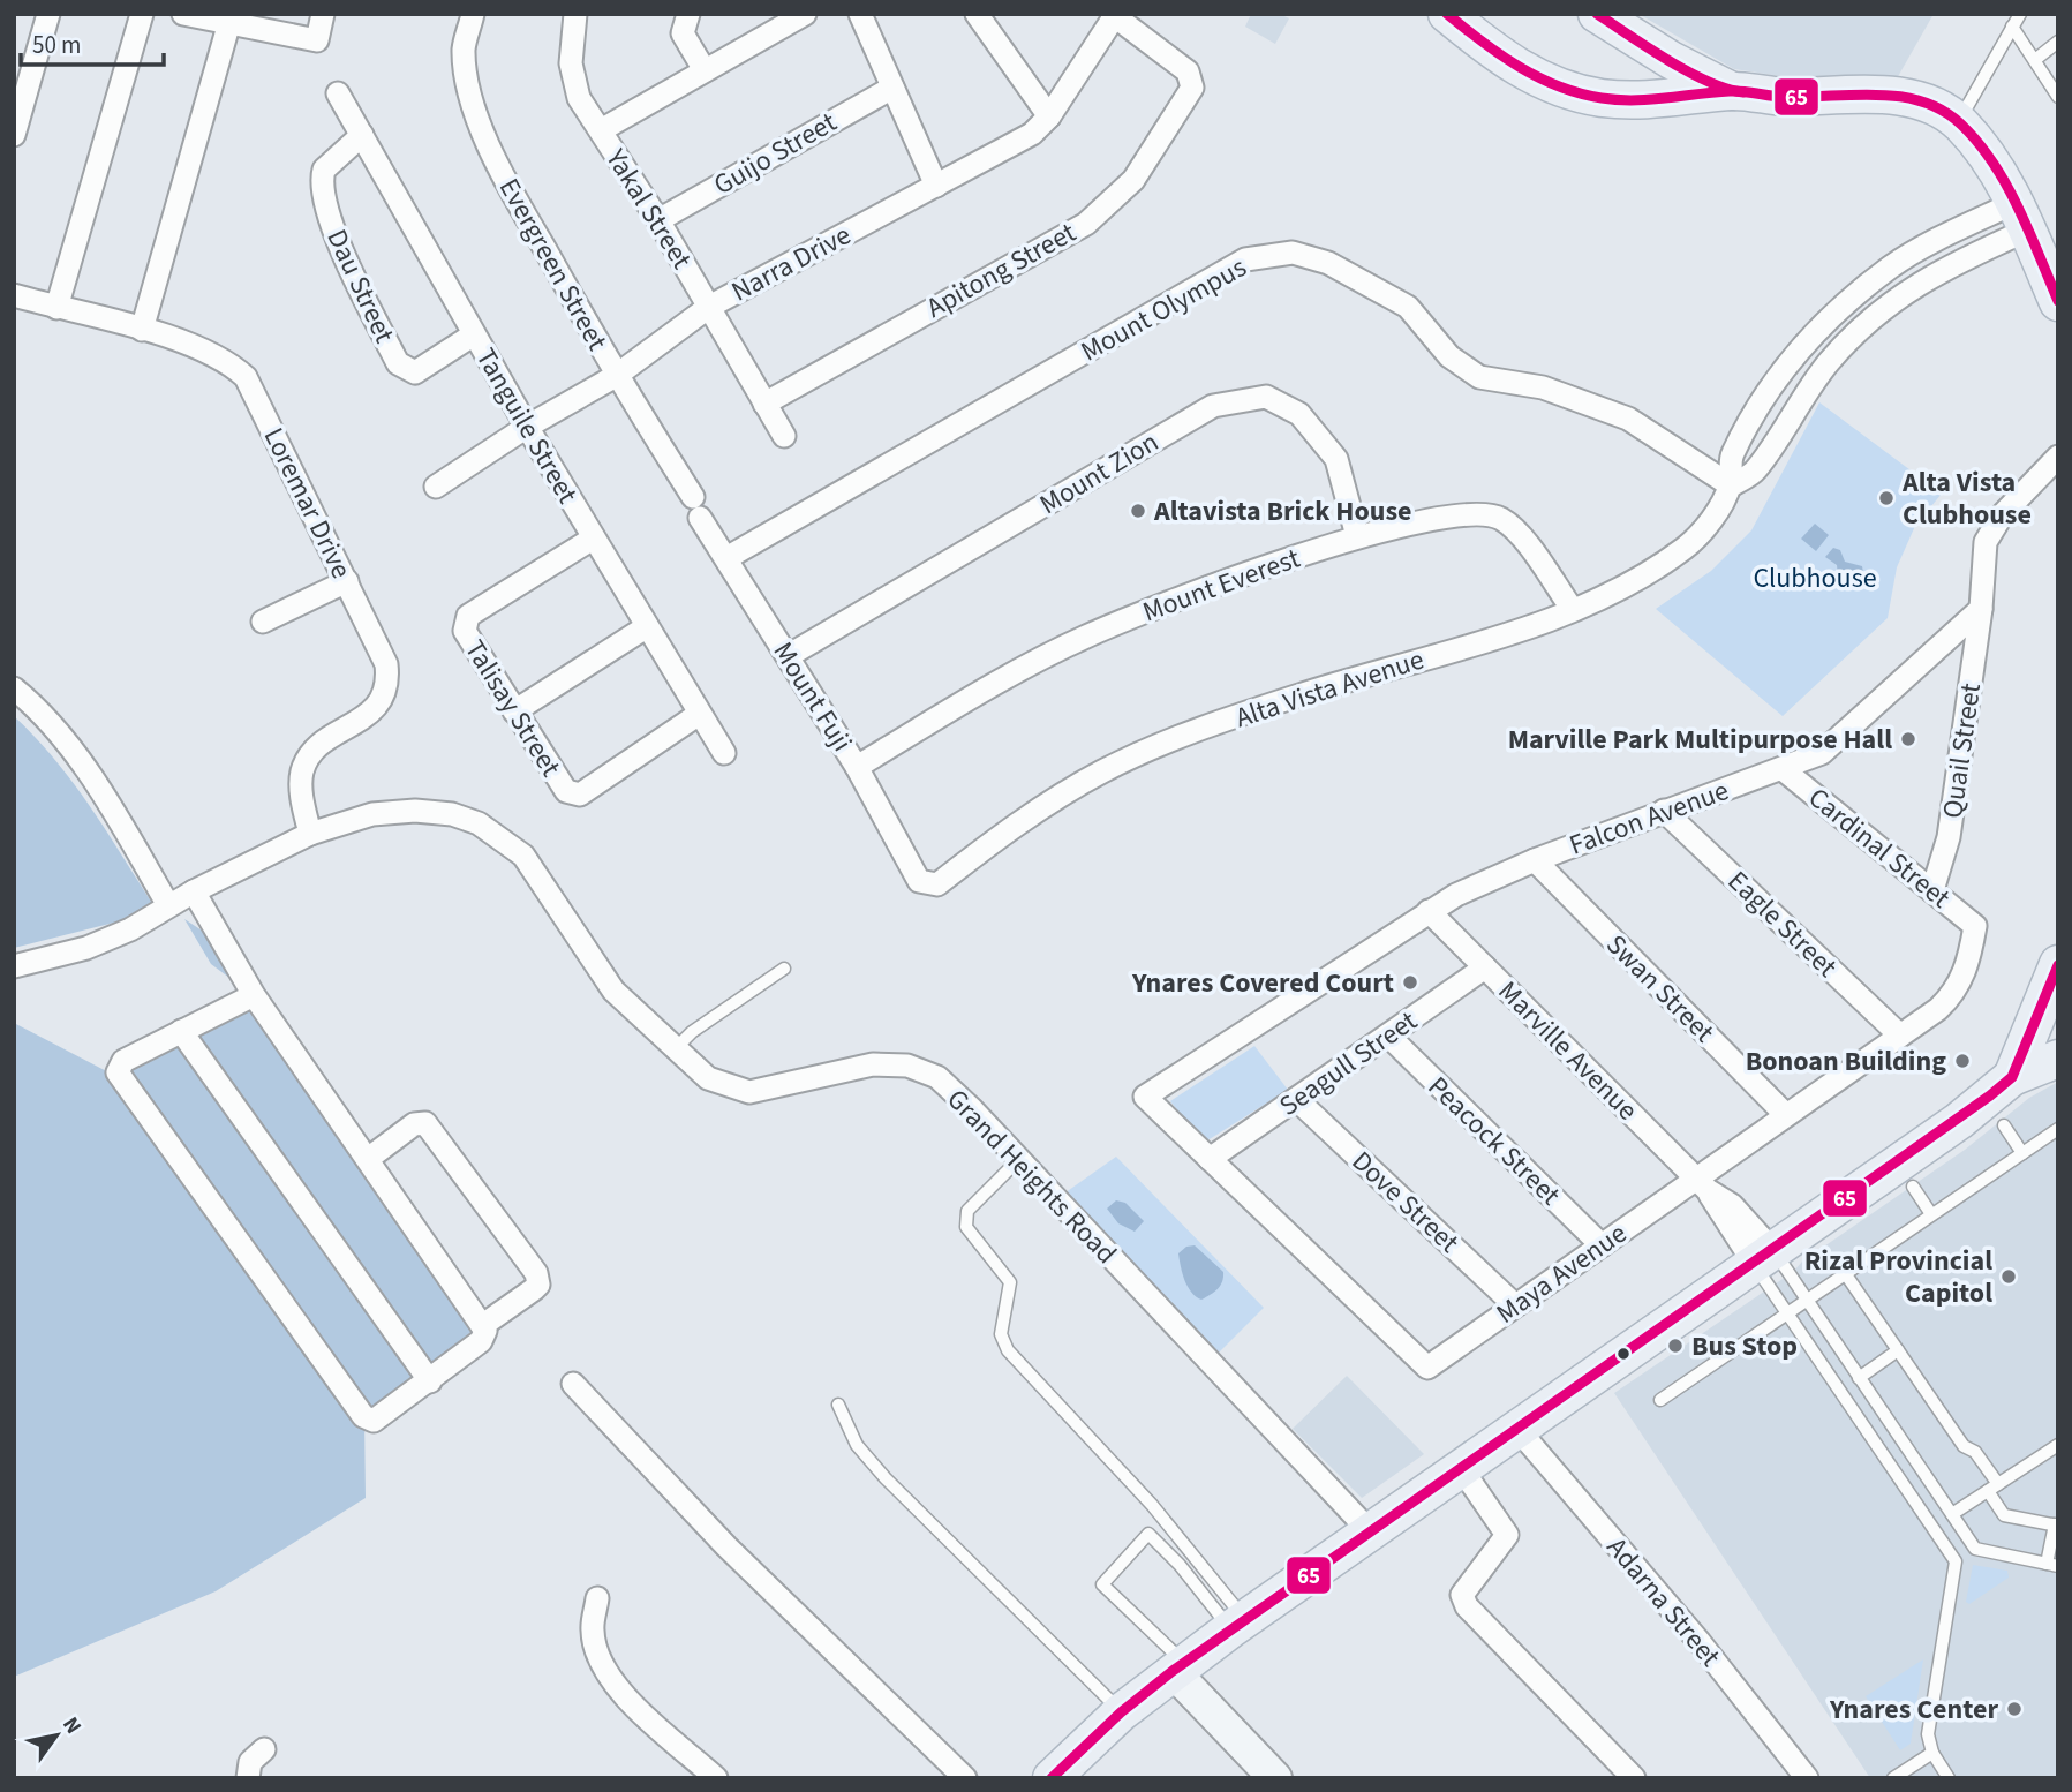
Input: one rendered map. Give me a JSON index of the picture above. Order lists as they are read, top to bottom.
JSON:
{
  "streets": {
    "street": [
      "Guijo Street",
      "Yakal Street",
      "Narra Drive",
      "Evergreen Street",
      "Apitong Street",
      "Dau Street",
      "Mount Olympus",
      "Tanguile Street",
      "Mount Zion",
      "Loremar Drive",
      "Mount Everest",
      "Alta Vista Avenue",
      "Mount Fuji",
      "Talisay Street",
      "Quail Street",
      "Falcon Avenue",
      "Cardinal Street",
      "Eagle Street",
      "Swan Street",
      "Marville Avenue",
      "Seagull Street",
      "Peacock Street",
      "Grand Heights Road",
      "Dove Street",
      "Maya Avenue",
      "Adarna Street"
    ]
  },
  "crossings": [
    ["Guijo Street", "Yakal Street"],
    ["Yakal Street", "Narra Drive"],
    ["Yakal Street", "Apitong Street"],
    ["Narra Drive", "Evergreen Street"],
    ["Narra Drive", "Apitong Street"],
    ["Narra Drive", "Tanguile Street"],
    ["Evergreen Street", "Mount Fuji"],
    ["Dau Street", "Tanguile Street"],
    ["Mount Olympus", "Alta Vista Avenue"],
    ["Mount Olympus", "Mount Fuji"],
    ["Tanguile Street", "Talisay Street"],
    ["Mount Zion", "Mount Everest"],
    ["Mount Zion", "Mount Fuji"],
    ["Loremar Drive", "Grand Heights Road"],
    ["Mount Everest", "Alta Vista Avenue"],
    ["Mount Everest", "Mount Fuji"],
    ["Alta Vista Avenue", "Mount Fuji"],
    ["Quail Street", "Falcon Avenue"],
    ["Quail Street", "Cardinal Street"],
    ["Falcon Avenue", "Cardinal Street"],
    ["Falcon Avenue", "Eagle Street"],
    ["Falcon Avenue", "Swan Street"],
    ["Falcon Avenue", "Marville Avenue"],
    ["Falcon Avenue", "Maya Avenue"],
    ["Cardinal Street", "Maya Avenue"],
    ["Eagle Street", "Maya Avenue"],
    ["Swan Street", "Maya Avenue"],
    ["Marville Avenue", "Seagull Street"],
    ["Marville Avenue", "Maya Avenue"],
    ["Seagull Street", "Peacock Street"],
    ["Seagull Street", "Dove Street"],
    ["Seagull Street", "Maya Avenue"],
    ["Peacock Street", "Maya Avenue"],
    ["Dove Street", "Maya Avenue"]
  ],
  "parks": ["Clubhouse"],
  "places": [
    "Alta Vista Clubhouse",
    "Altavista Brick House",
    "Marville Park Multipurpose Hall",
    "Ynares Covered Court",
    "Bonoan Building",
    "Rizal Provincial Capitol",
    "Bus Stop",
    "Ynares Center"
  ],
  "lines": ["transit line 65"],
  "scale_bar": "50 m",
  "north": "top right"
}
